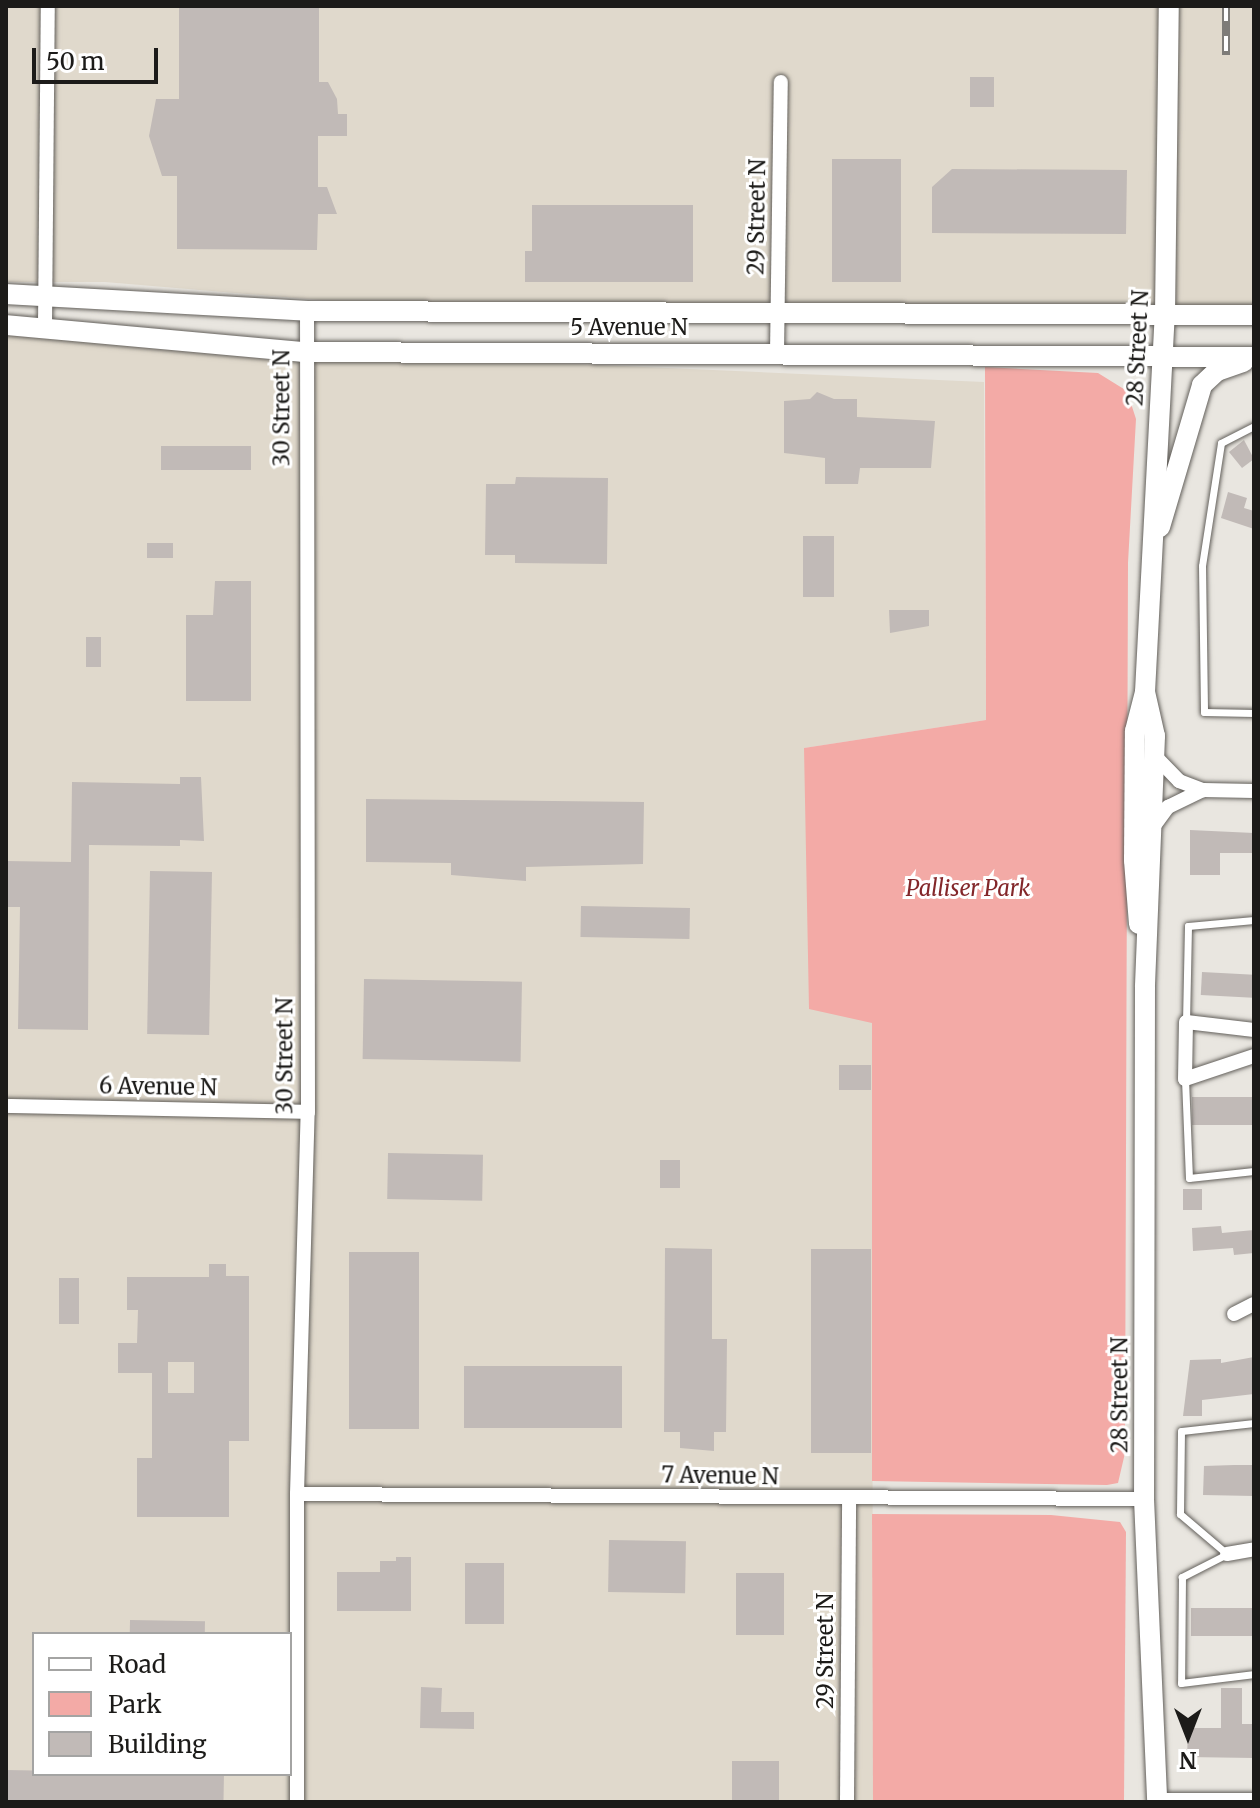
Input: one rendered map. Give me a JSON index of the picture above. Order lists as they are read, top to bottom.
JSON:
{
  "streets": {
    "main road": ["5 Avenue N", "28 Street N"],
    "street": [
      "29 Street N",
      "30 Street N",
      "6 Avenue N",
      "7 Avenue N"
    ]
  },
  "crossings": [
    ["29 Street N", "5 Avenue N"],
    ["29 Street N", "7 Avenue N"],
    ["5 Avenue N", "28 Street N"],
    ["5 Avenue N", "30 Street N"],
    ["28 Street N", "7 Avenue N"],
    ["30 Street N", "6 Avenue N"],
    ["30 Street N", "7 Avenue N"]
  ],
  "parks": ["Palliser Park"],
  "legend": ["Road", "Park", "Building"],
  "scale_bar": "50 m",
  "north": "bottom"
}
